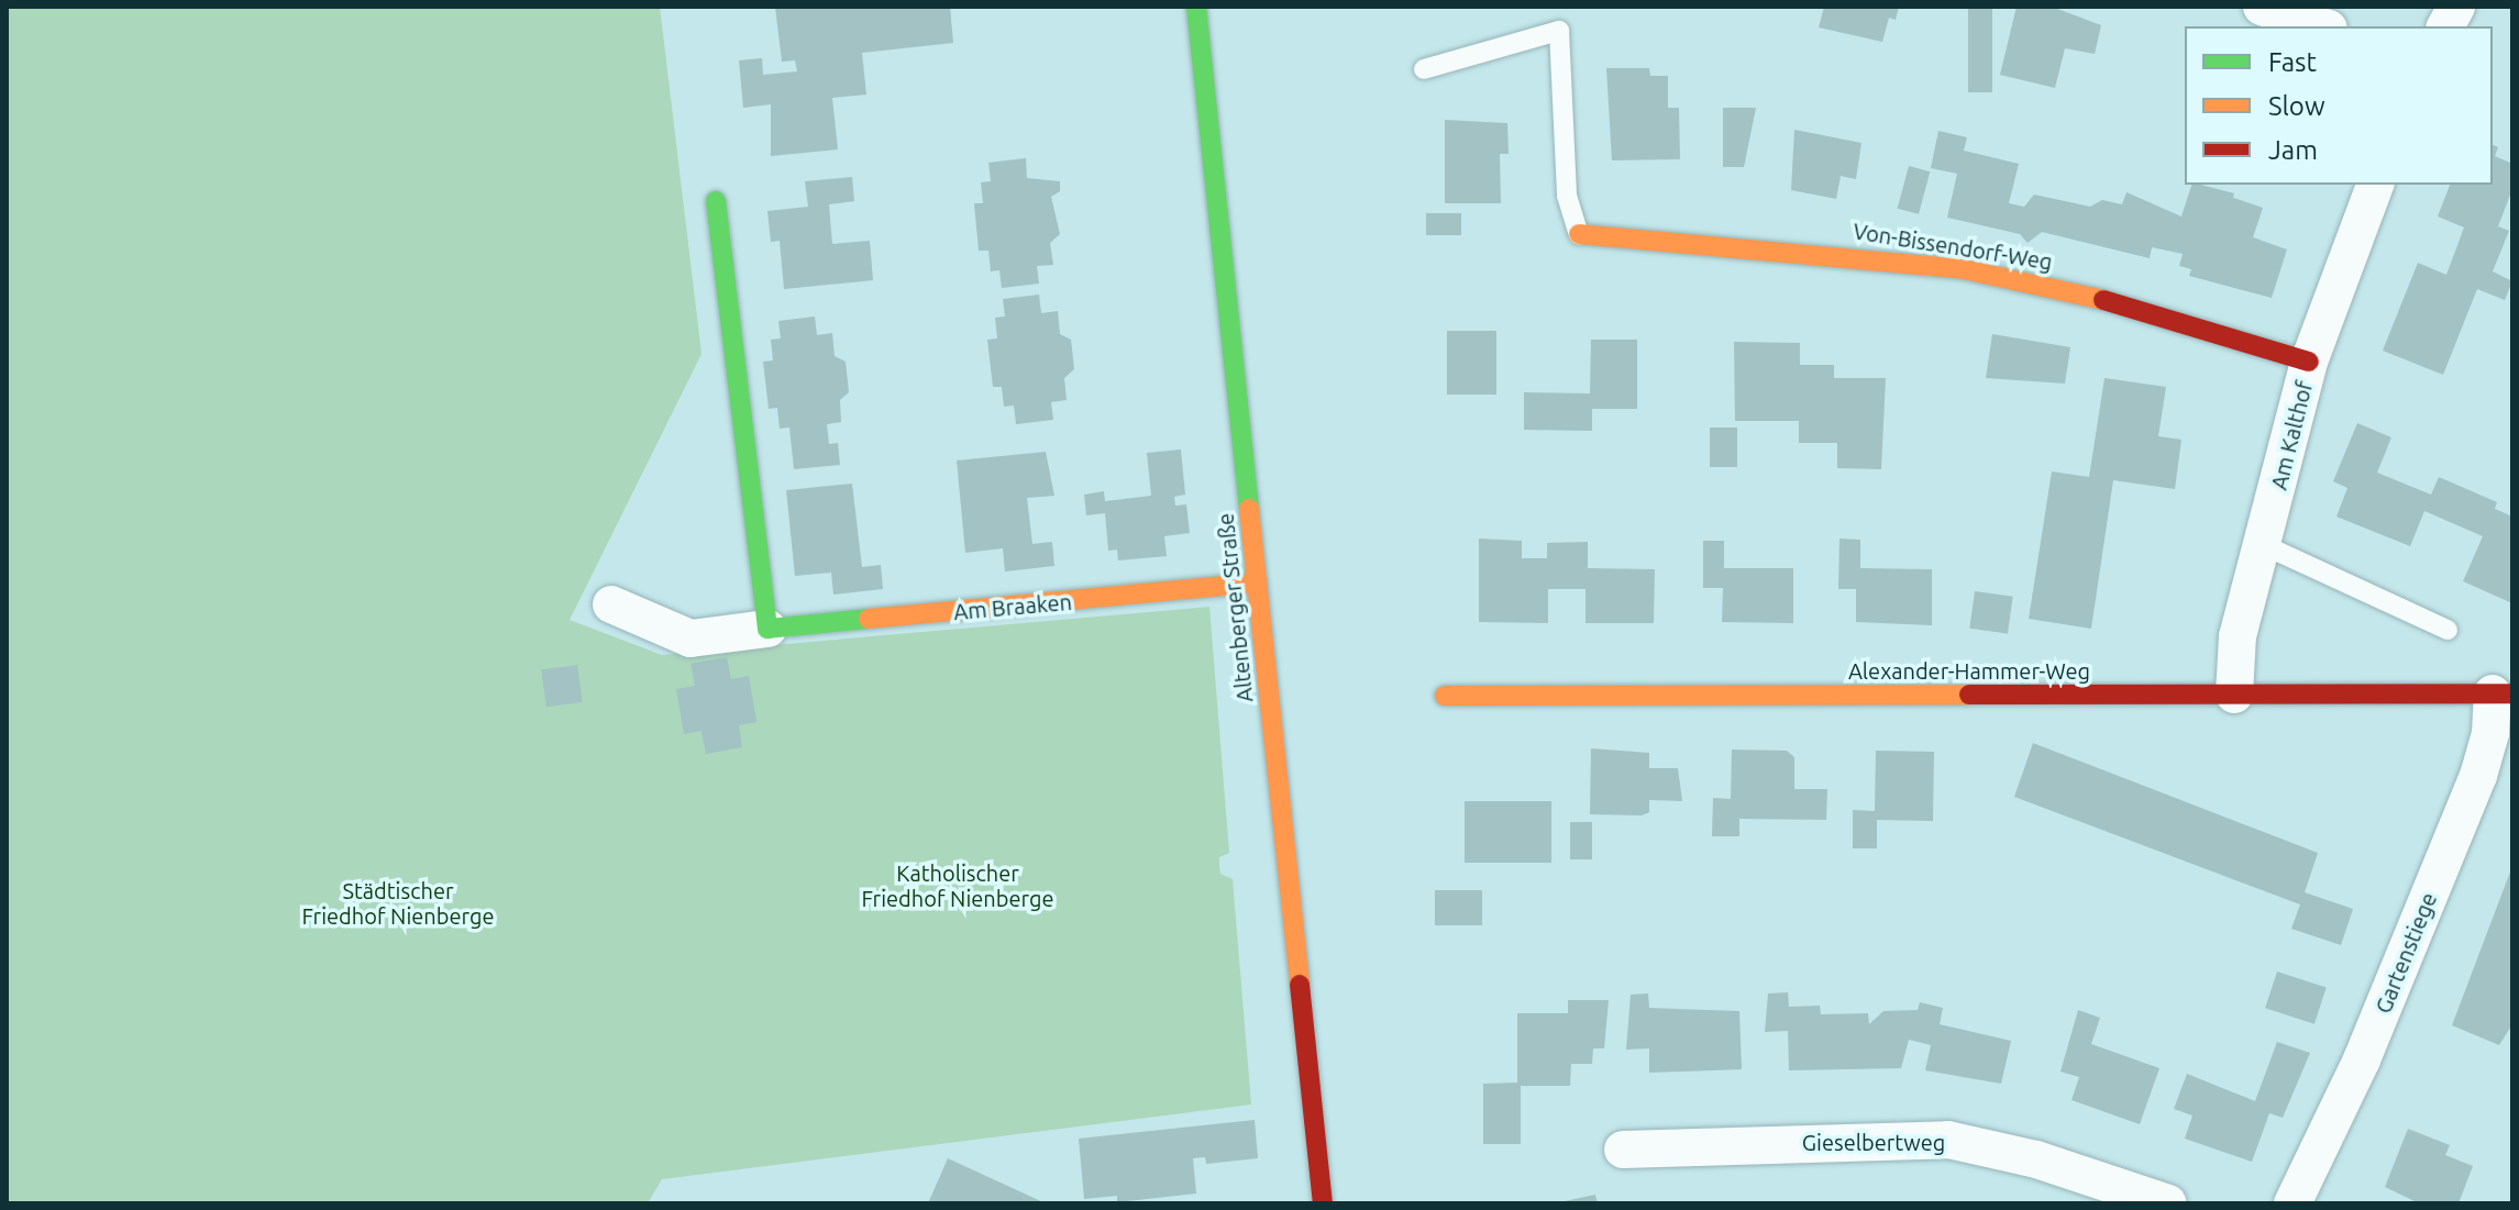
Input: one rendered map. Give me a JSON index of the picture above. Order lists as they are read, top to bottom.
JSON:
{
  "streets": {
    "street": [
      "Von-Bissendorf-Weg",
      "Am Kalthof",
      "Am Braaken",
      "Altenberger Straße",
      "Alexander-Hammer-Weg",
      "Gartenstiege",
      "Gieselbertweg"
    ]
  },
  "crossings": [
    ["Von-Bissendorf-Weg", "Am Kalthof"],
    ["Am Kalthof", "Alexander-Hammer-Weg"],
    ["Am Braaken", "Altenberger Straße"],
    ["Alexander-Hammer-Weg", "Gartenstiege"]
  ],
  "parks": ["Katholischer Friedhof Nienberge", "Städtischer Friedhof Nienberge"],
  "legend": ["Fast", "Slow", "Jam"]
}
